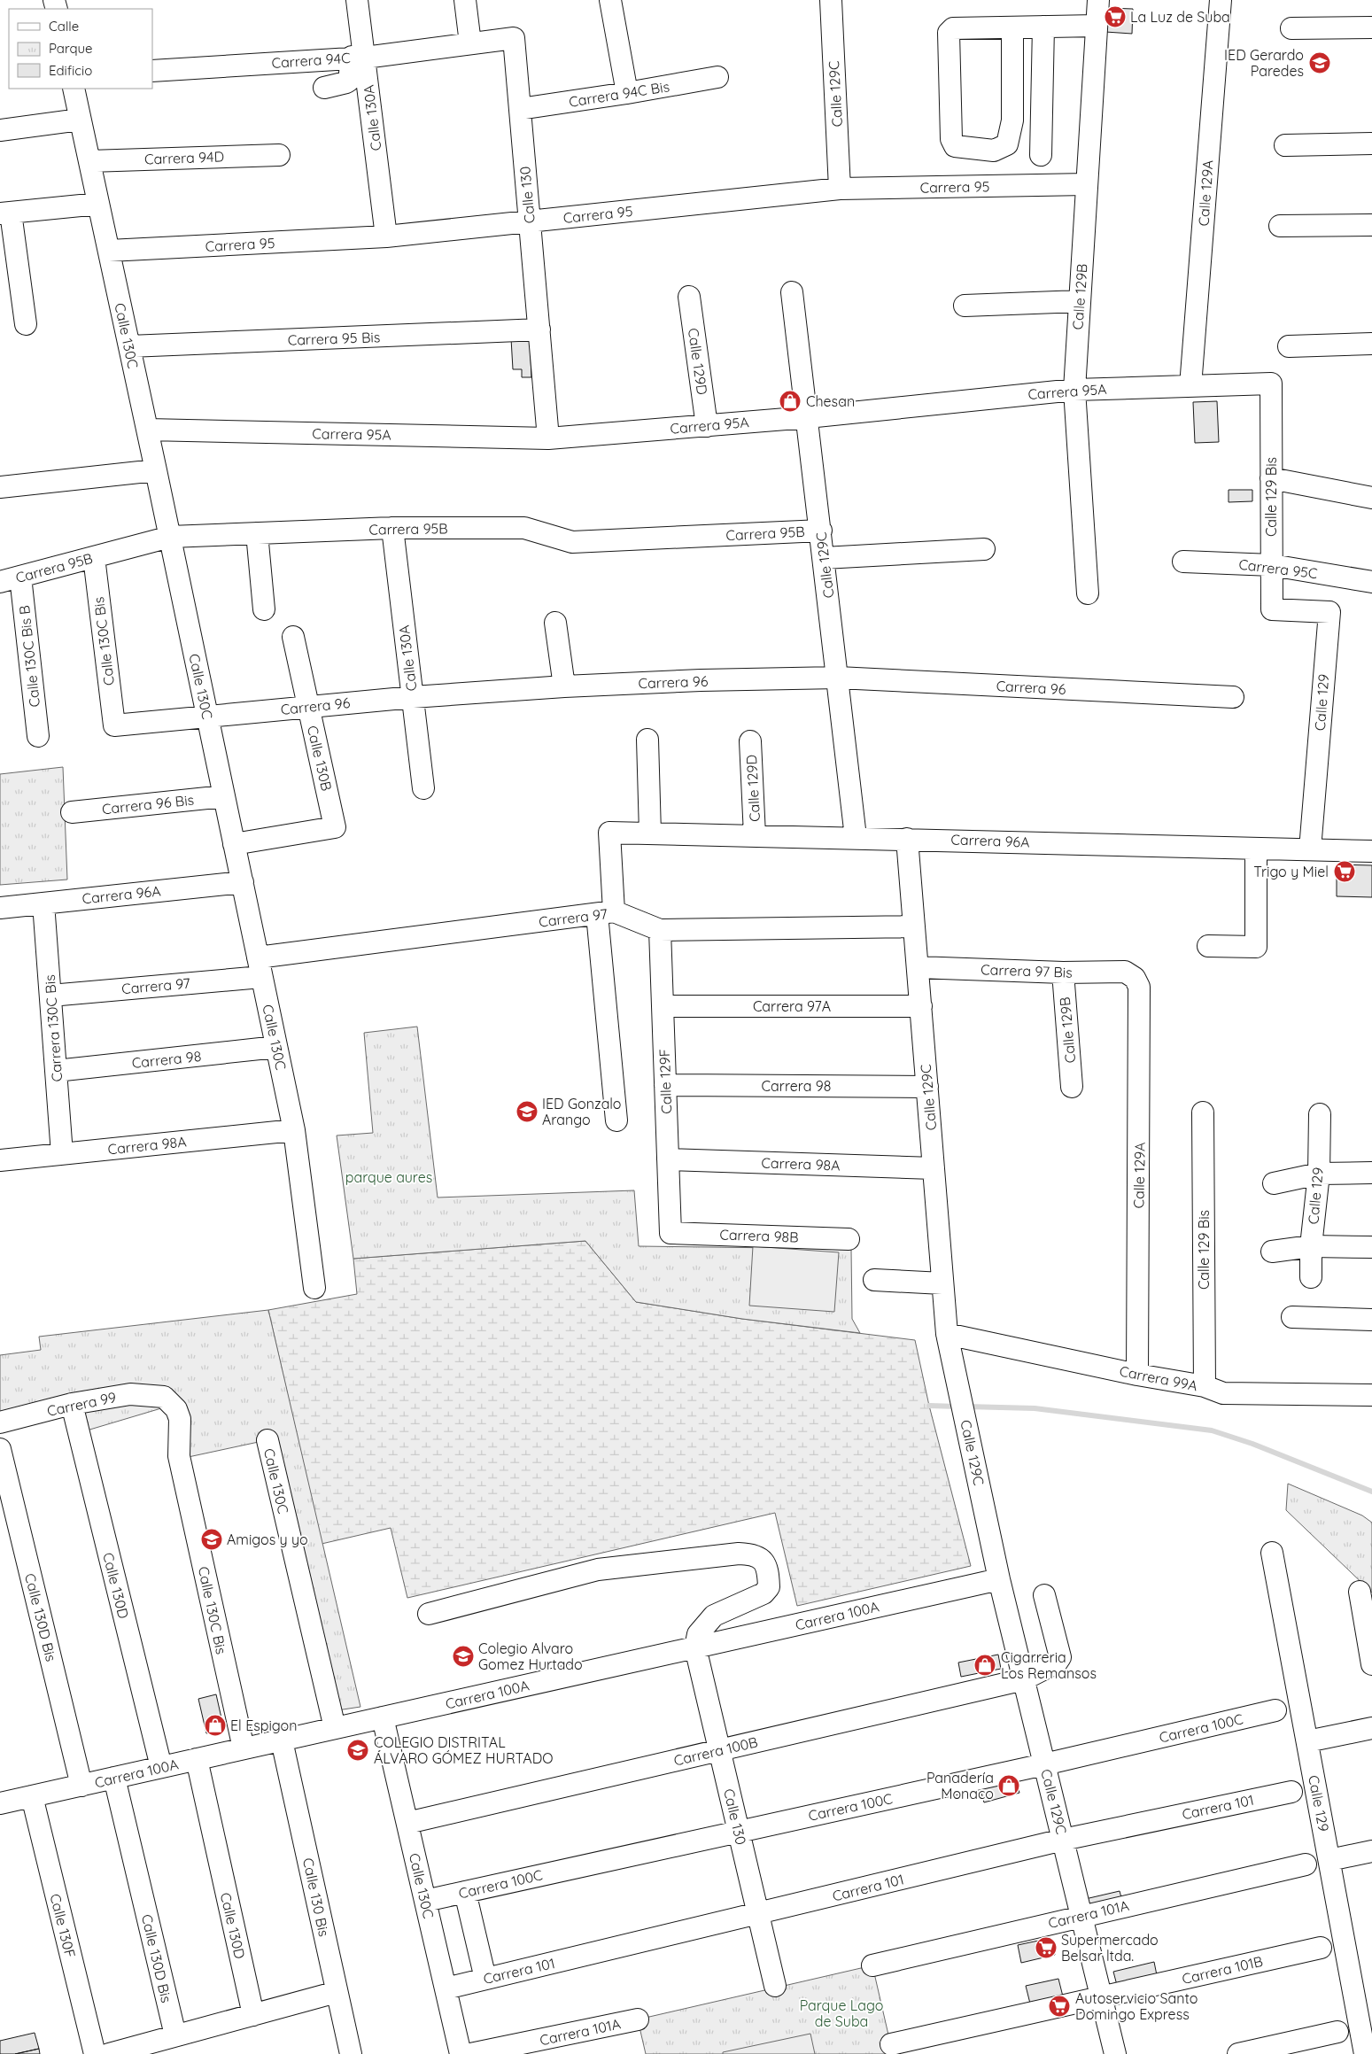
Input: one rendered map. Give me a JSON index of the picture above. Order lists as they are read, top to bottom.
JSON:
{
  "streets": {
    "street": [
      "Carrera 94C",
      "Carrera 94C Bis",
      "Calle 129C",
      "Calle 130A",
      "Carrera 94D",
      "Carrera 95",
      "Calle 129A",
      "Calle 130",
      "Calle 129B",
      "Calle 130C",
      "Carrera 95 Bis",
      "Calle 129D",
      "Carrera 95A",
      "Calle 129 Bis",
      "Carrera 95B",
      "Carrera 95C",
      "Calle 130C Bis",
      "Calle 130C Bis B",
      "Carrera 96",
      "Calle 129",
      "Calle 130B",
      "Carrera 96 Bis",
      "Carrera 96A",
      "Carrera 97",
      "Carrera 97 Bis",
      "Carrera 97A",
      "Carrera 130C Bis",
      "Carrera 98",
      "Calle 129F",
      "Carrera 98A",
      "Carrera 98B",
      "Carrera 99A",
      "Carrera 99",
      "Calle 130D",
      "Carrera 100A",
      "Calle 130D Bis",
      "Carrera 100C",
      "Carrera 100B",
      "Carrera 101",
      "Calle 130 Bis",
      "Carrera 101A",
      "Calle 130F",
      "Carrera 101B"
    ]
  },
  "crossings": [
    ["Carrera 94C", "Calle 130A"],
    ["Carrera 94C", "Calle 130"],
    ["Carrera 94C Bis", "Calle 130"],
    ["Calle 129C", "Carrera 95"],
    ["Calle 129C", "Carrera 95A"],
    ["Calle 129C", "Carrera 95B"],
    ["Calle 129C", "Carrera 96"],
    ["Calle 129C", "Carrera 96A"],
    ["Calle 129C", "Carrera 97"],
    ["Calle 129C", "Carrera 97 Bis"],
    ["Calle 129C", "Carrera 97A"],
    ["Calle 129C", "Carrera 98"],
    ["Calle 129C", "Carrera 98A"],
    ["Calle 129C", "Carrera 99A"],
    ["Calle 129C", "Carrera 100A"],
    ["Calle 129C", "Carrera 100C"],
    ["Calle 129C", "Carrera 100B"],
    ["Calle 129C", "Carrera 101"],
    ["Calle 129C", "Carrera 101A"],
    ["Calle 129C", "Carrera 101B"],
    ["Calle 130A", "Carrera 95"],
    ["Calle 130A", "Carrera 95B"],
    ["Calle 130A", "Carrera 96"],
    ["Carrera 94D", "Calle 130C"],
    ["Carrera 95", "Calle 130"],
    ["Carrera 95", "Calle 129B"],
    ["Carrera 95", "Calle 130C"],
    ["Calle 129A", "Carrera 95A"],
    ["Calle 129A", "Carrera 97 Bis"],
    ["Calle 129A", "Carrera 99A"],
    ["Calle 130", "Carrera 95 Bis"],
    ["Calle 130", "Carrera 95A"],
    ["Calle 130", "Carrera 100A"],
    ["Calle 130", "Carrera 100C"],
    ["Calle 130", "Carrera 100B"],
    ["Calle 130", "Carrera 101"],
    ["Calle 129B", "Carrera 95A"],
    ["Calle 129B", "Carrera 97 Bis"],
    ["Calle 130C", "Carrera 95 Bis"],
    ["Calle 130C", "Carrera 95A"],
    ["Calle 130C", "Carrera 95B"],
    ["Calle 130C", "Carrera 96"],
    ["Calle 130C", "Calle 130B"],
    ["Calle 130C", "Carrera 96 Bis"],
    ["Calle 130C", "Carrera 96A"],
    ["Calle 130C", "Carrera 97"],
    ["Calle 130C", "Carrera 98"],
    ["Calle 130C", "Carrera 98A"],
    ["Calle 130C", "Carrera 100A"],
    ["Calle 130C", "Carrera 100C"],
    ["Calle 130C", "Carrera 100B"],
    ["Calle 130C", "Carrera 101"],
    ["Calle 129D", "Carrera 95A"],
    ["Calle 129D", "Carrera 96A"],
    ["Carrera 95A", "Calle 129 Bis"],
    ["Calle 129 Bis", "Carrera 95C"],
    ["Calle 129 Bis", "Calle 129"],
    ["Calle 129 Bis", "Carrera 99A"],
    ["Carrera 95B", "Calle 130C Bis"],
    ["Carrera 95B", "Calle 130C Bis B"],
    ["Calle 130C Bis", "Carrera 96"],
    ["Calle 130C Bis", "Carrera 99"],
    ["Calle 130C Bis", "Carrera 100A"],
    ["Carrera 96", "Calle 130B"],
    ["Calle 129", "Carrera 96A"],
    ["Carrera 96A", "Carrera 97"],
    ["Carrera 96A", "Carrera 130C Bis"],
    ["Carrera 97", "Carrera 130C Bis"],
    ["Carrera 97", "Calle 129F"],
    ["Carrera 97A", "Calle 129F"],
    ["Carrera 130C Bis", "Carrera 98"],
    ["Carrera 130C Bis", "Carrera 98A"],
    ["Carrera 98", "Calle 129F"],
    ["Calle 129F", "Carrera 98A"],
    ["Calle 129F", "Carrera 98B"],
    ["Carrera 99", "Calle 130D"],
    ["Calle 130D", "Carrera 100A"],
    ["Carrera 100A", "Calle 130D Bis"],
    ["Carrera 100A", "Calle 130 Bis"],
    ["Carrera 100A", "Calle 130F"]
  ],
  "parks": ["parque aures", "Parque Lago de Suba"],
  "places": {
    "supermarket": [
      "La Luz de Suba",
      "Trigo y Miel",
      "Supermercado Belsar ltda.",
      "Autoservicio Santo Domingo Express"
    ],
    "school or university": [
      "IED Gerardo Paredes",
      "IED Gonzalo Arango",
      "Amigos y yo",
      "Colegio Alvaro Gomez Hurtado",
      "COLEGIO DISTRITAL ÁLVARO GÓMEZ HURTADO"
    ],
    "shop": [
      "Chesan",
      "Cigarreria Los Remansos",
      "El Espigon",
      "Panadería Monaco"
    ]
  },
  "legend": ["Calle", "Parque", "Edificio"]
}
